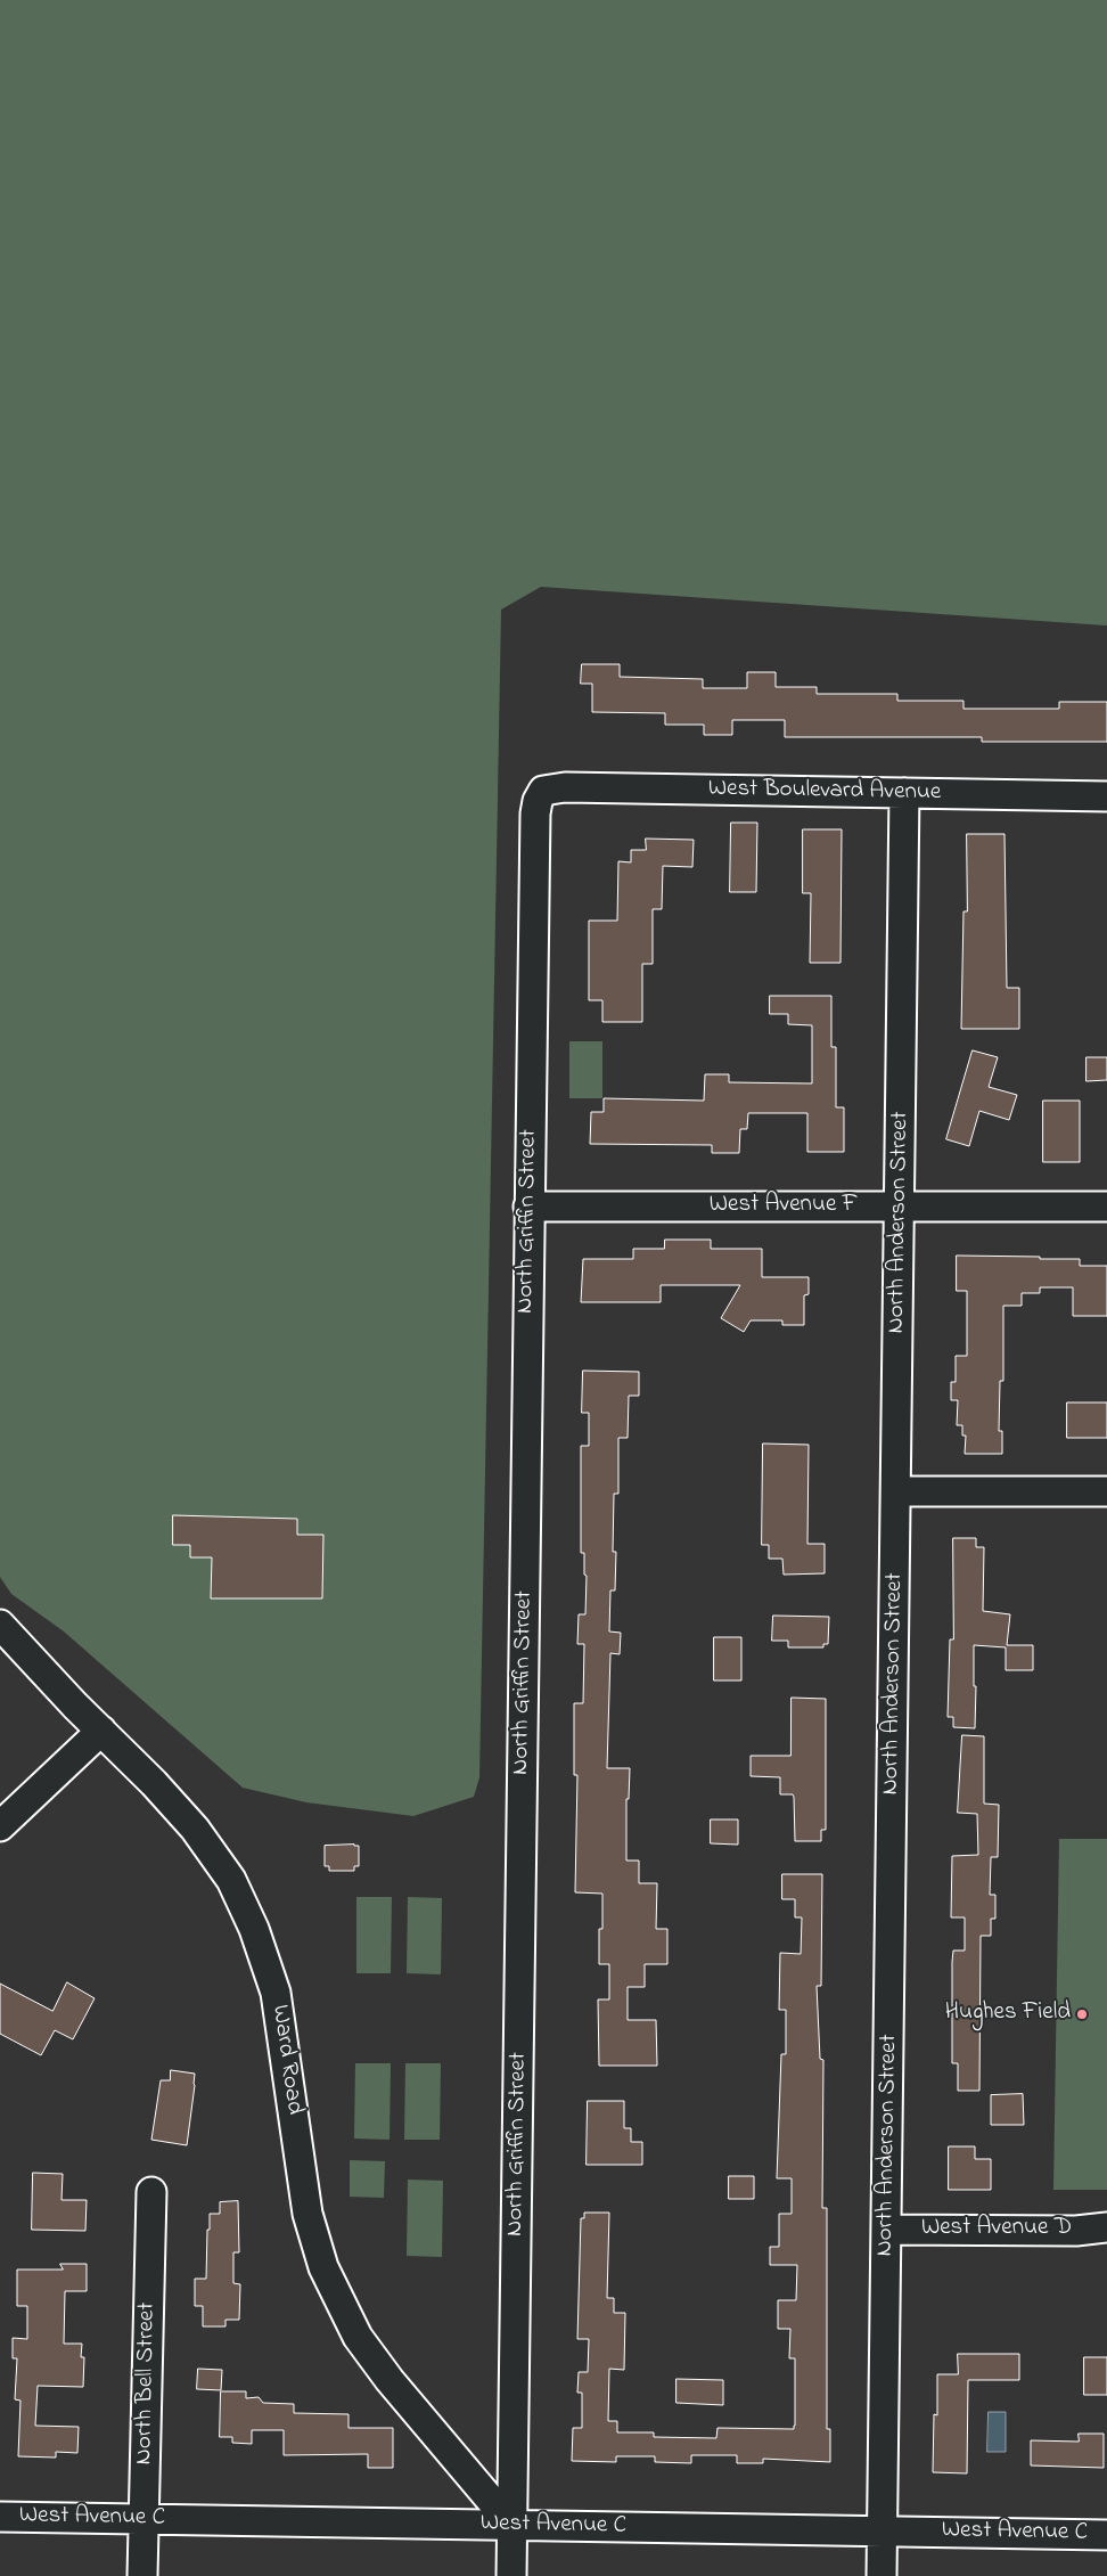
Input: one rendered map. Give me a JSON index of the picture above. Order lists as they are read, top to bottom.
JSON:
{
  "streets": {
    "street": [
      "West Boulevard Avenue",
      "West Avenue F",
      "North Griffin Street",
      "North Anderson Street",
      "Ward Road",
      "West Avenue D",
      "North Bell Street",
      "West Avenue C"
    ]
  },
  "crossings": [
    ["West Boulevard Avenue", "North Griffin Street"],
    ["West Boulevard Avenue", "North Anderson Street"],
    ["West Avenue F", "North Griffin Street"],
    ["West Avenue F", "North Anderson Street"],
    ["North Griffin Street", "Ward Road"],
    ["North Griffin Street", "West Avenue C"],
    ["North Anderson Street", "West Avenue D"],
    ["North Anderson Street", "West Avenue C"],
    ["Ward Road", "West Avenue C"],
    ["North Bell Street", "West Avenue C"]
  ],
  "places": ["Hughes Field"]
}
